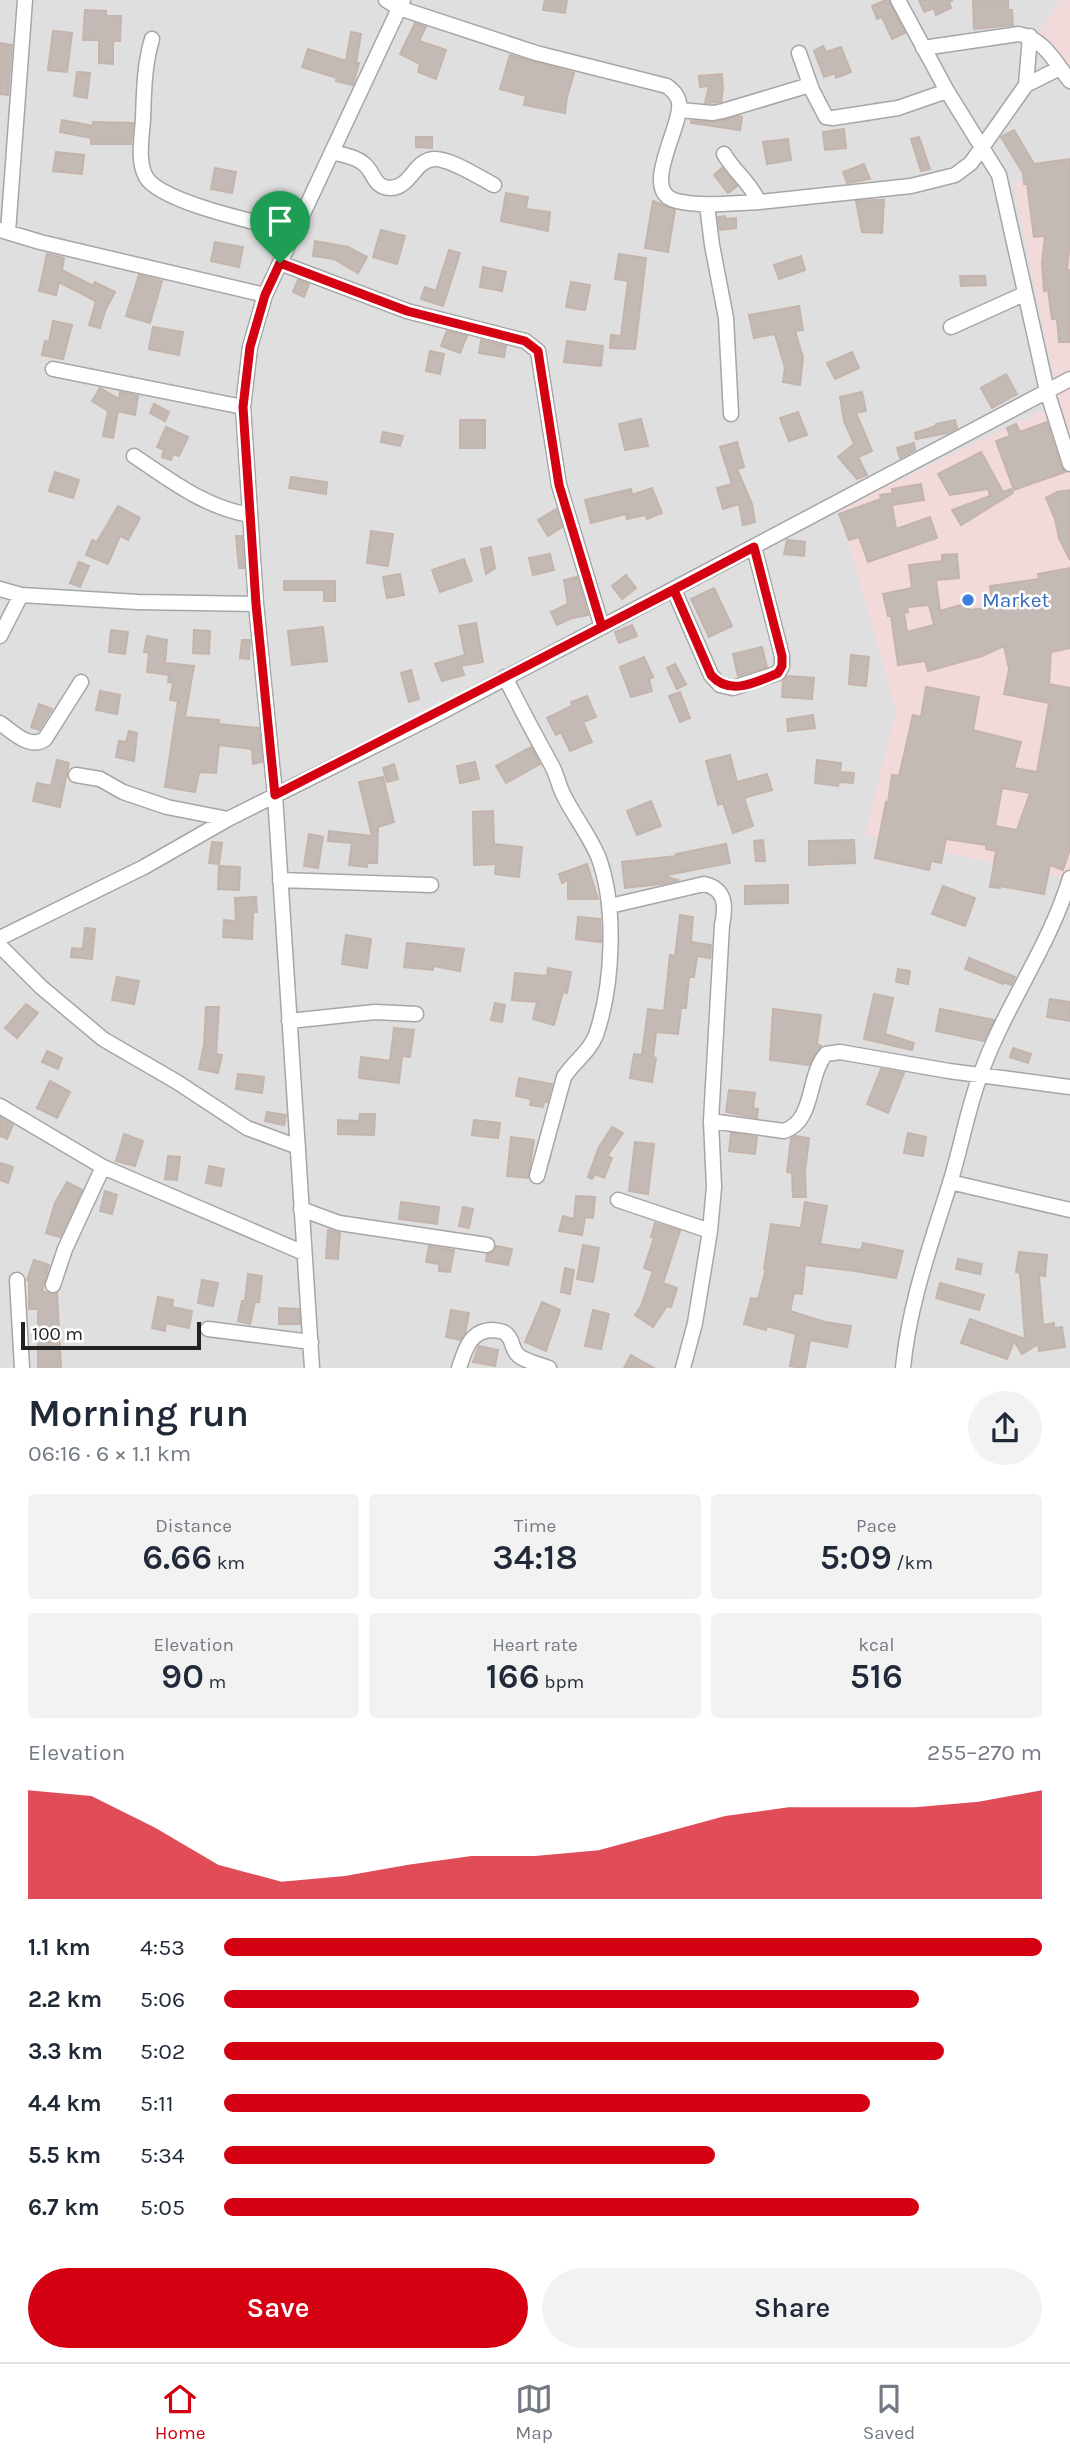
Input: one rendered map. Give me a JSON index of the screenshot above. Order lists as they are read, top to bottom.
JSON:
{
  "places": ["Market"],
  "scale_bar": "100 m",
  "page": {
    "scale": "100 m",
    "heading": ["Morning run", "06:16 · 6 × 1.1 km"],
    "stats": [
      ["Distance", "6.66 km"],
      ["Time", "34:18"],
      ["Pace", "5:09 /km"],
      ["Elevation", "90 m"],
      ["Heart rate", "166 bpm"],
      ["kcal", "516"]
    ],
    "chart": ["Elevation", "255–270 m"],
    "list": [
      {
        "name": "1.1 km",
        "note": "4:53"
      },
      {
        "name": "2.2 km",
        "note": "5:06"
      },
      {
        "name": "3.3 km",
        "note": "5:02"
      },
      {
        "name": "4.4 km",
        "note": "5:11"
      },
      {
        "name": "5.5 km",
        "note": "5:34"
      },
      {
        "name": "6.7 km",
        "note": "5:05"
      }
    ],
    "buttons": ["Save", "Share"],
    "tabs": ["Home", "Map", "Saved"]
  }
}
